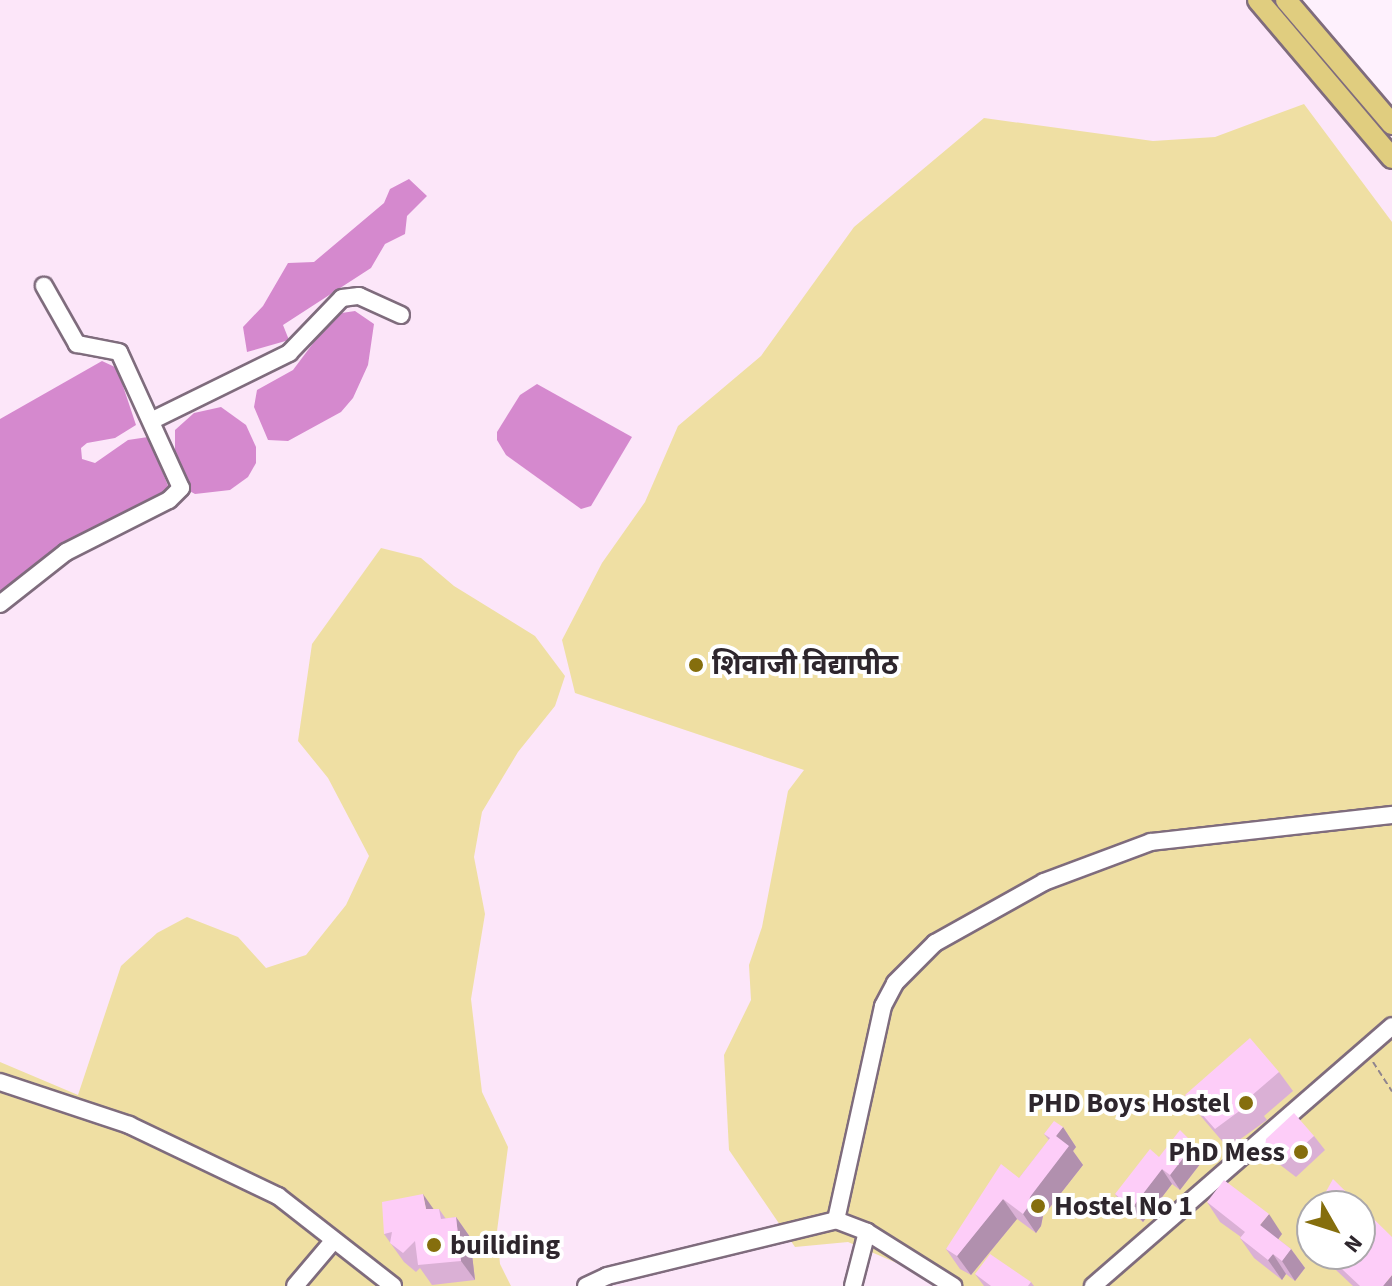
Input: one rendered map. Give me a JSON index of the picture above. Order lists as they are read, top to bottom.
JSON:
{
  "places": [
    "शिवाजी विद्यापीठ",
    "PHD Boys Hostel",
    "PhD Mess",
    "Hostel No 1",
    "builiding"
  ],
  "north": "bottom right"
}
